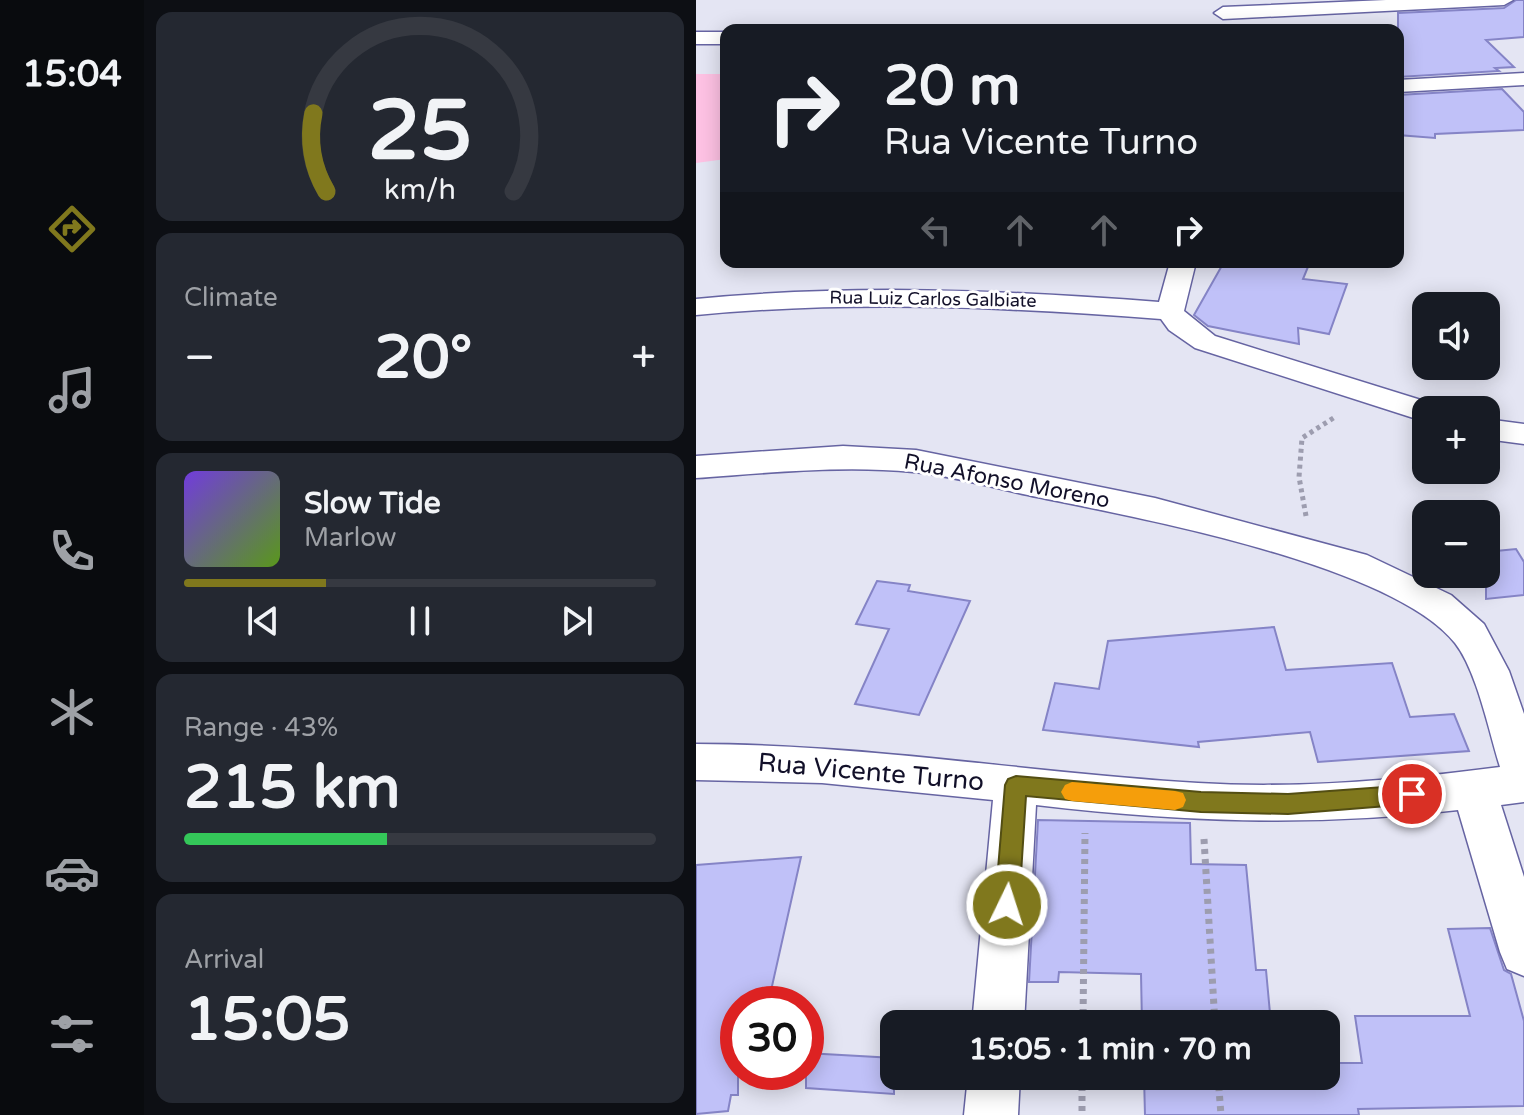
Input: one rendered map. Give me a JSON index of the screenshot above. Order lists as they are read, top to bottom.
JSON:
{
  "streets": {
    "street": ["Rua Luiz Carlos Galbiate", "Rua Afonso Moreno", "Rua Vicente Turno"]
  },
  "page": {
    "tabs": "15:04",
    "turn": ["20 m", "Rua Vicente Turno"],
    "tile": [
      "Climate",
      ["Range · 43%", "215 km"],
      ["Arrival", "15:05"]
    ],
    "map_buttons": ["+", "−"],
    "heat": ["−", "20°", "+"],
    "song": ["Slow Tide", "Marlow"],
    "limit": "30",
    "trip": "15:05 · 1 min · 70 m",
    "gauge": ["25", "km/h"]
  }
}
